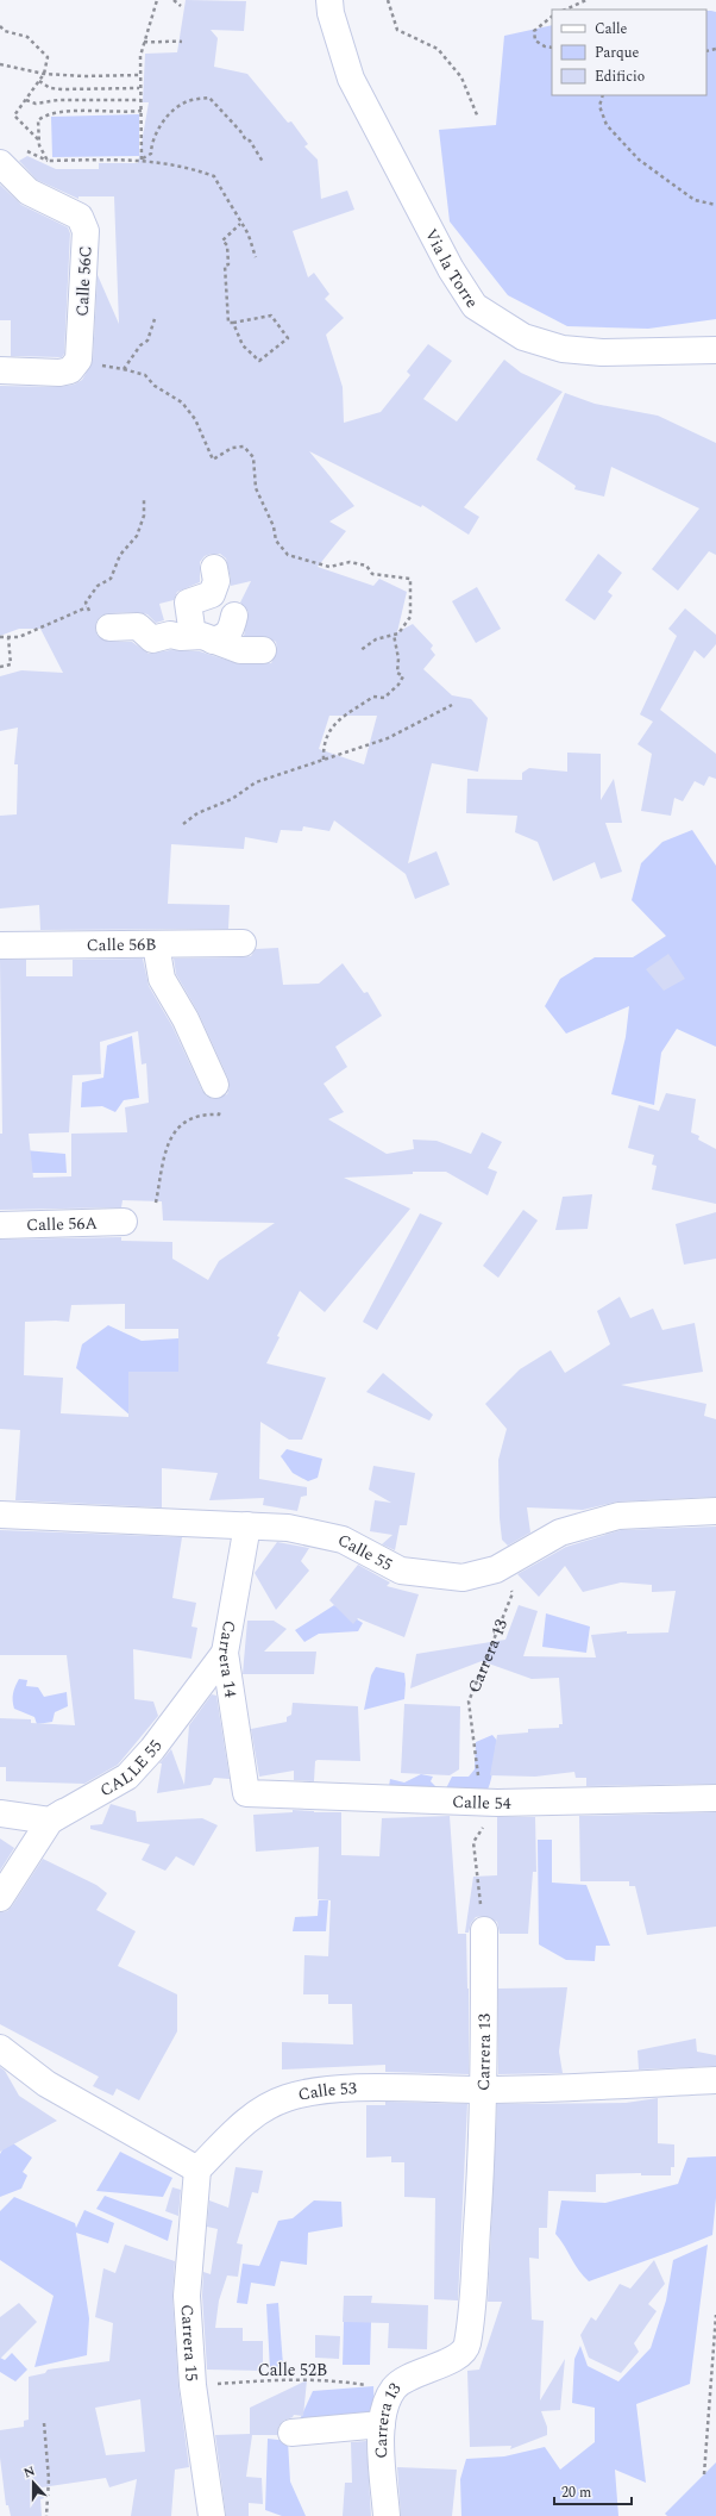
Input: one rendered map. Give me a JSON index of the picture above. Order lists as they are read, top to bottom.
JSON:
{
  "streets": {
    "street": [
      "Via la Torre",
      "Calle 56C",
      "Calle 56B",
      "Calle 56A",
      "Calle 55",
      "Carrera 13",
      "Carrera 14",
      "CALLE 55",
      "Calle 54",
      "Calle 53",
      "Carrera 15"
    ],
    "path": ["Calle 52B"]
  },
  "crossings": [
    ["Calle 55", "Carrera 13"],
    ["Calle 55", "Carrera 14"],
    ["Carrera 13", "Calle 54"],
    ["Carrera 13", "Calle 53"],
    ["Carrera 13", "Calle 52B"],
    ["Carrera 14", "CALLE 55"],
    ["Carrera 14", "Calle 54"],
    ["Calle 53", "Carrera 15"],
    ["Carrera 15", "Calle 52B"]
  ],
  "legend": ["Calle", "Parque", "Edificio"],
  "scale_bar": "20 m",
  "north": "top"
}
